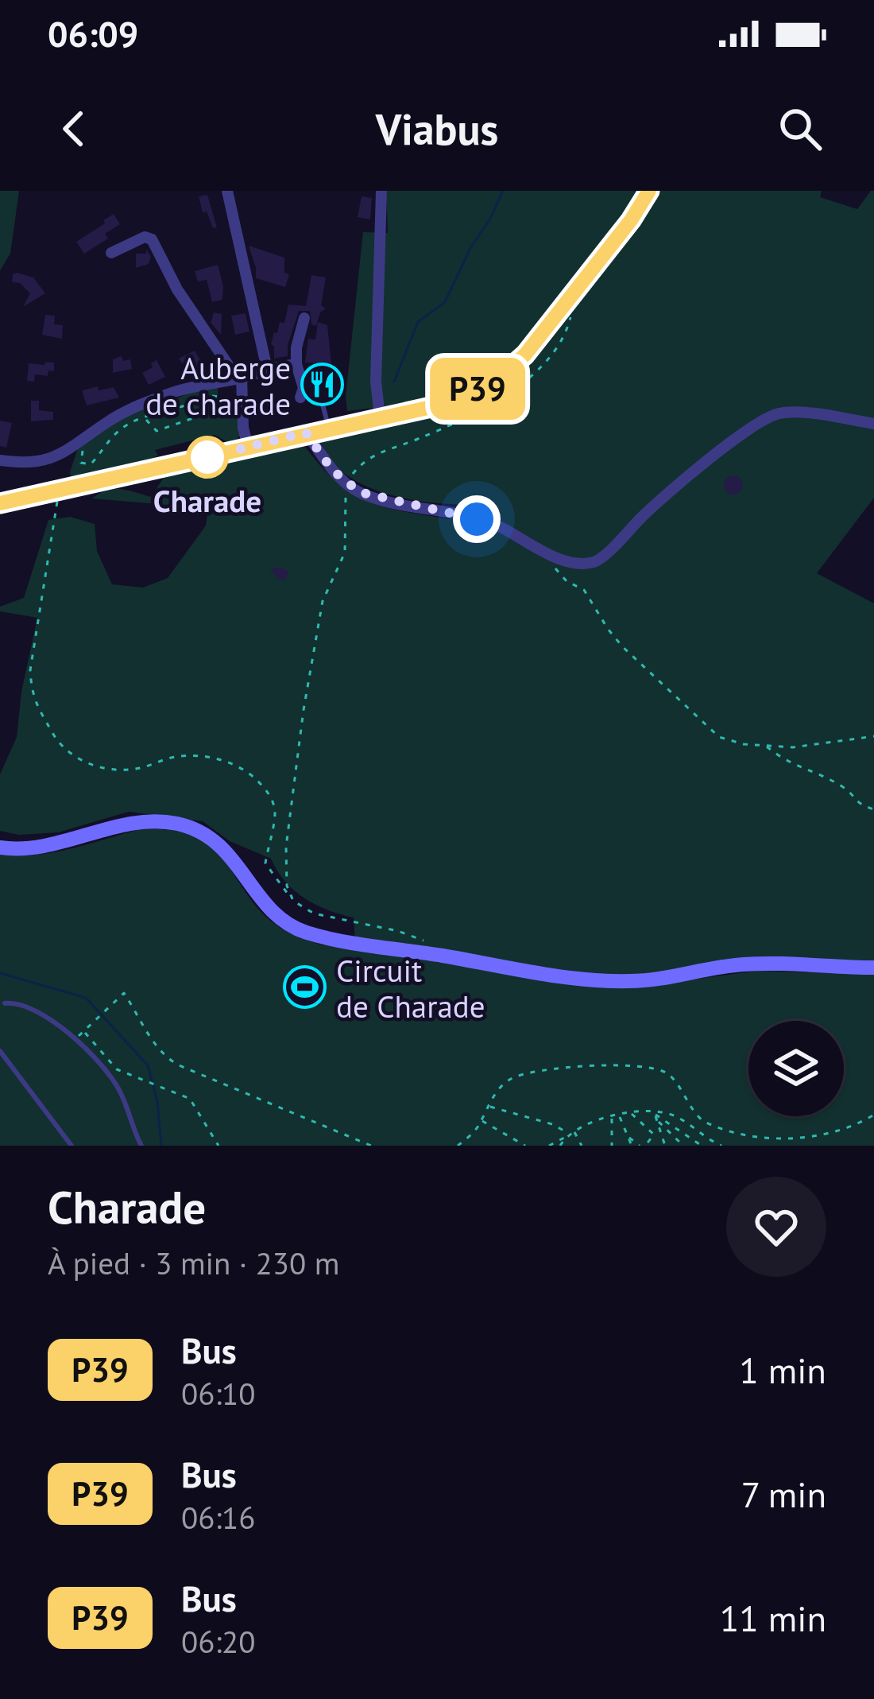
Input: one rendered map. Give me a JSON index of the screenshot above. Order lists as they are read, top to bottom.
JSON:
{
  "places": {
    "restaurant": ["Auberge de charade"],
    "other": ["Charade"],
    "sports": ["Circuit de Charade"]
  },
  "lines": ["bus line P39"],
  "page": {
    "status": "06:09",
    "header": "Viabus",
    "on_map": "P39",
    "heading": ["Charade", "À pied · 3 min · 230 m"],
    "list": [
      {
        "mark": "P39",
        "name": "Bus",
        "note": "06:10",
        "value": "1 min"
      },
      {
        "mark": "P39",
        "name": "Bus",
        "note": "06:16",
        "value": "7 min"
      },
      {
        "mark": "P39",
        "name": "Bus",
        "note": "06:20",
        "value": "11 min"
      }
    ]
  }
}
